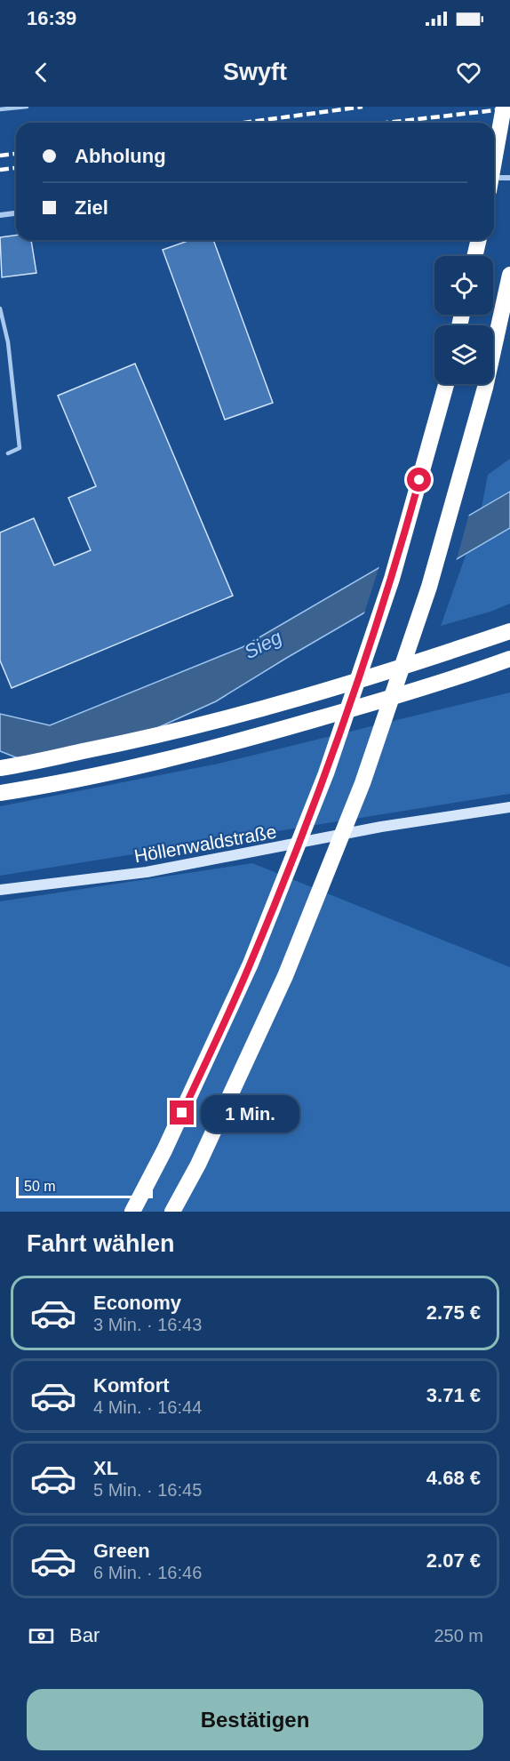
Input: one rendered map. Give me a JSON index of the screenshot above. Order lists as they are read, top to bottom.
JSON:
{
  "streets": {
    "street": ["Höllenwaldstraße"]
  },
  "water": ["Sieg"],
  "scale_bar": "50 m",
  "page": {
    "status": "16:39",
    "header": "Swyft",
    "banner": ["Abholung", "Ziel"],
    "bubble": "1 Min.",
    "scale": "50 m",
    "heading": "Fahrt wählen",
    "list": [
      {
        "name": "Economy",
        "note": "3 Min. · 16:43",
        "value": "2.75 €"
      },
      {
        "name": "Komfort",
        "note": "4 Min. · 16:44",
        "value": "3.71 €"
      },
      {
        "name": "XL",
        "note": "5 Min. · 16:45",
        "value": "4.68 €"
      },
      {
        "name": "Green",
        "note": "6 Min. · 16:46",
        "value": "2.07 €"
      }
    ],
    "pay": ["Bar", "250 m"],
    "buttons": "Bestätigen"
  }
}
